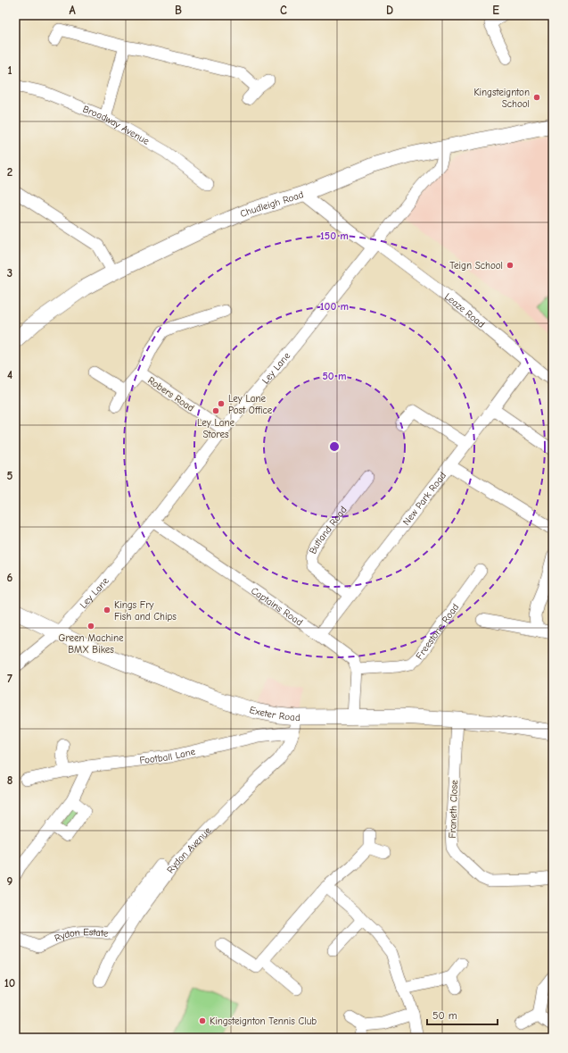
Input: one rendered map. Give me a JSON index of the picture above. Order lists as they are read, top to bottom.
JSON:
{
  "streets": {
    "main road": ["Chudleigh Road", "Exeter Road"],
    "street": [
      "Broadway Avenue",
      "Leaze Road",
      "Ley Lane",
      "Robers Road",
      "New Park Road",
      "Butland Road",
      "Captains Road",
      "Freestone Road",
      "Football Lane",
      "Franeth Close",
      "Rydon Avenue",
      "Rydon Estate"
    ]
  },
  "crossings": [
    ["Chudleigh Road", "Leaze Road"],
    ["Chudleigh Road", "Ley Lane"],
    ["Leaze Road", "Ley Lane"],
    ["Leaze Road", "New Park Road"],
    ["Ley Lane", "Robers Road"],
    ["Ley Lane", "Captains Road"],
    ["Ley Lane", "Exeter Road"],
    ["New Park Road", "Butland Road"],
    ["New Park Road", "Captains Road"],
    ["Captains Road", "Freestone Road"],
    ["Exeter Road", "Franeth Close"],
    ["Football Lane", "Rydon Avenue"]
  ],
  "places": [
    "Kingsteignton School",
    "Teign School",
    "Ley Lane Post Office",
    "Ley Lane Stores",
    "Kings Fry Fish and Chips",
    "Green Machine BMX Bikes",
    "Kingsteignton Tennis Club"
  ],
  "scale_bar": "50 m",
  "grid": {
    "columns": [
      "A",
      "B",
      "C",
      "D",
      "E"
    ],
    "rows": [
      "1",
      "2",
      "3",
      "4",
      "5",
      "6",
      "7",
      "8",
      "9",
      "10"
    ]
  },
  "rings": ["150 m", "100 m", "50 m"]
}
